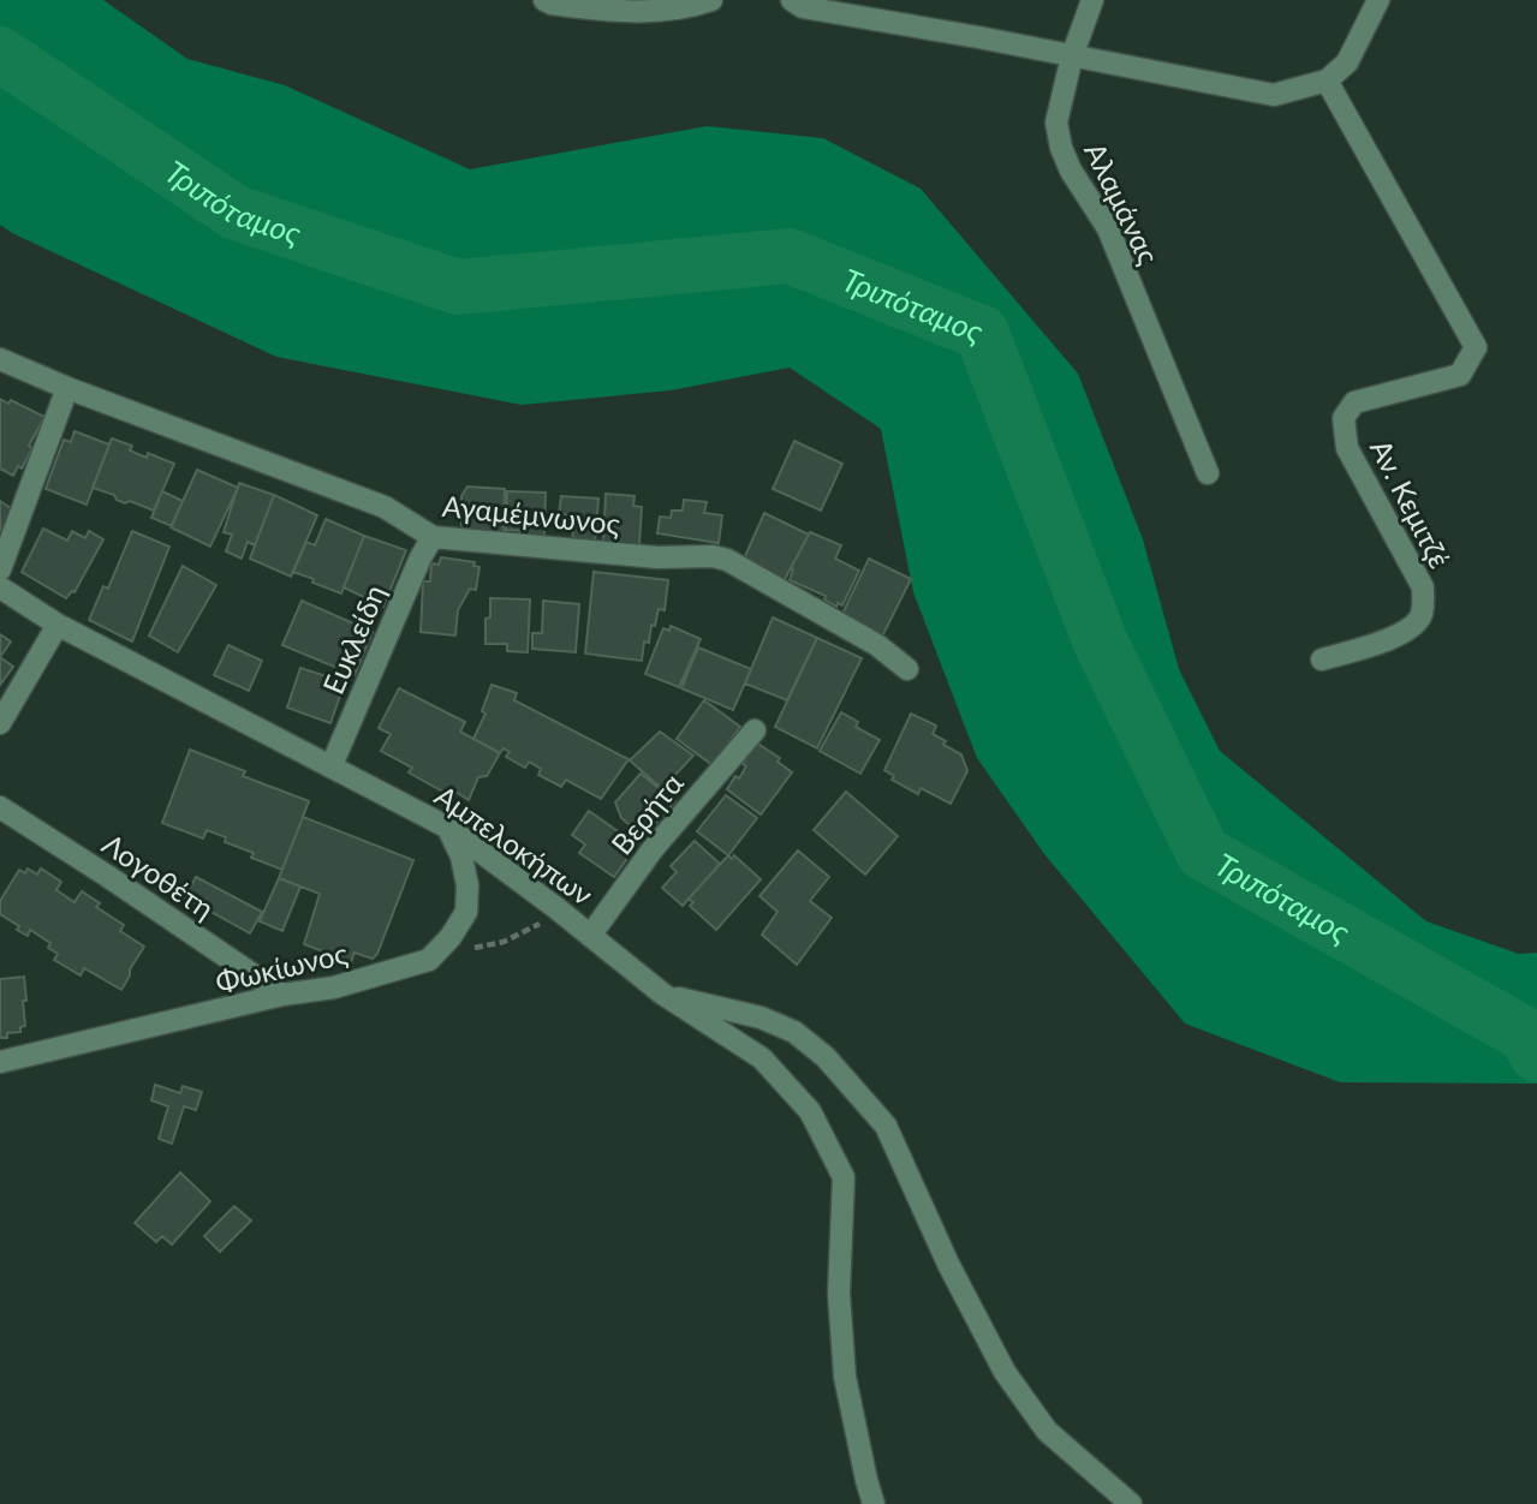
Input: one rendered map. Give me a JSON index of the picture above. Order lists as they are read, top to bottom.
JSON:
{
  "streets": {
    "street": [
      "Αλαμάνας",
      "Αν. Κεμιτζέ",
      "Αγαμέμνωνος",
      "Ευκλείδη",
      "Βερήτα",
      "Αμπελοκήπων",
      "Λογοθέτη",
      "Φωκίωνος"
    ]
  },
  "crossings": [
    ["Αγαμέμνωνος", "Ευκλείδη"],
    ["Ευκλείδη", "Αμπελοκήπων"],
    ["Βερήτα", "Αμπελοκήπων"],
    ["Λογοθέτη", "Φωκίωνος"]
  ],
  "water": ["Τριπόταμος"]
}
